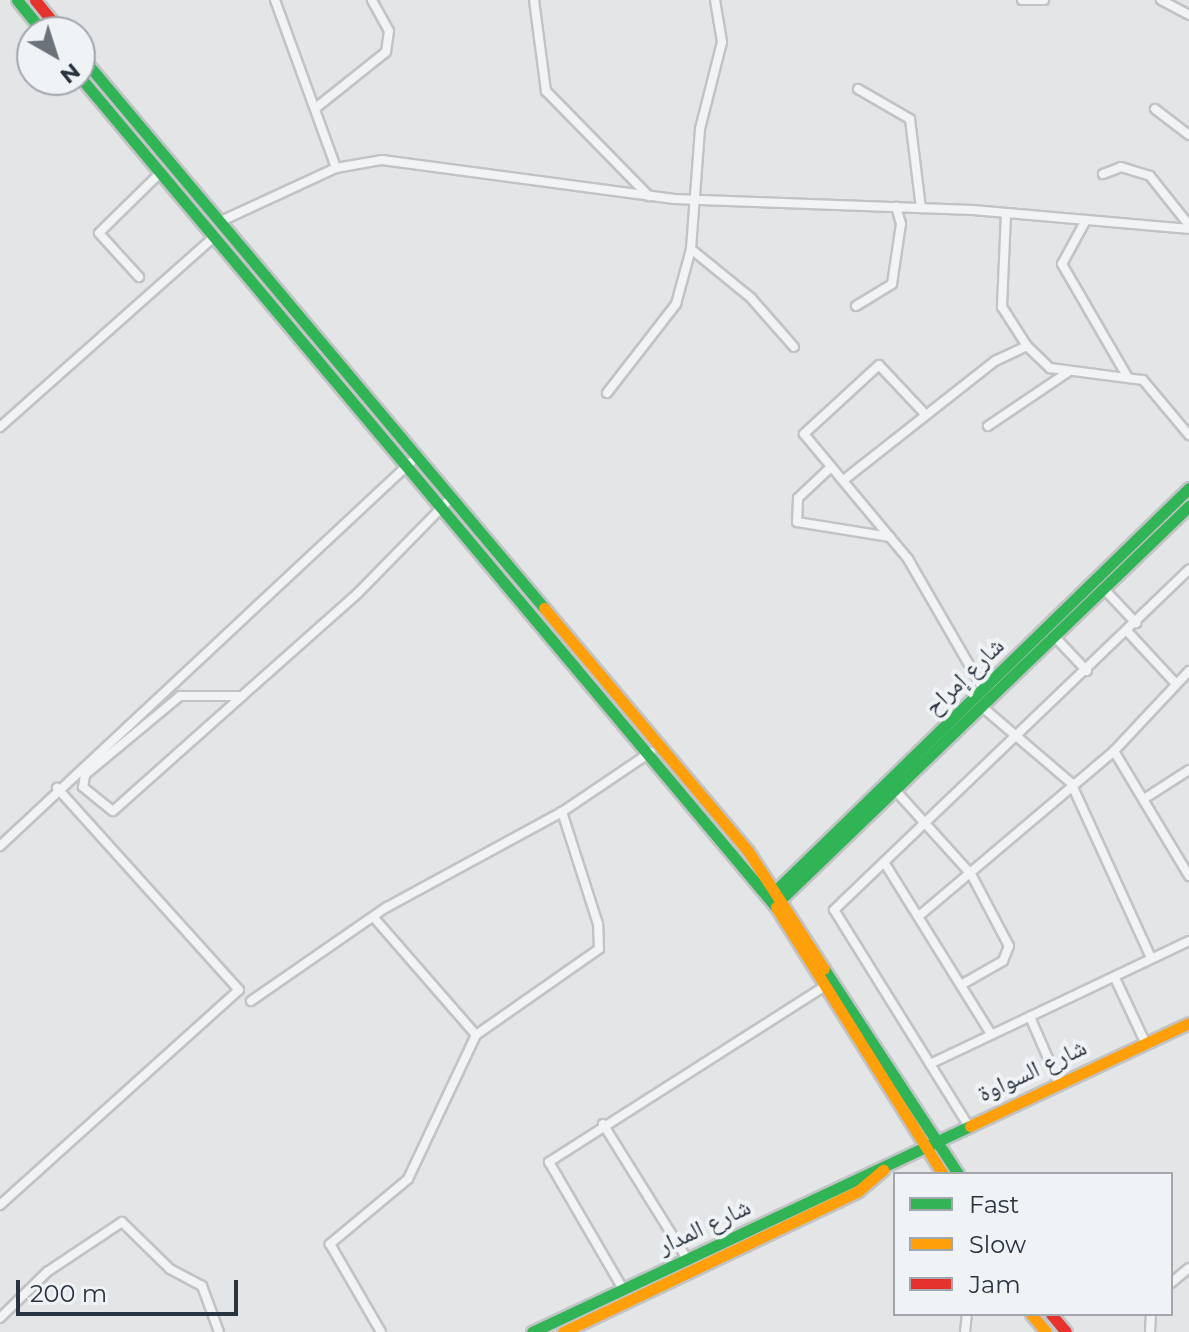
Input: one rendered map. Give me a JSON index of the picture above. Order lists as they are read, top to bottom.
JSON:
{
  "streets": {
    "main road": ["شارع إمراح", "شارع السواوة", "شارع المدار"]
  },
  "crossings": [
    ["شارع السواوة", "شارع المدار"]
  ],
  "legend": ["Fast", "Slow", "Jam"],
  "scale_bar": "200 m",
  "north": "bottom right"
}
